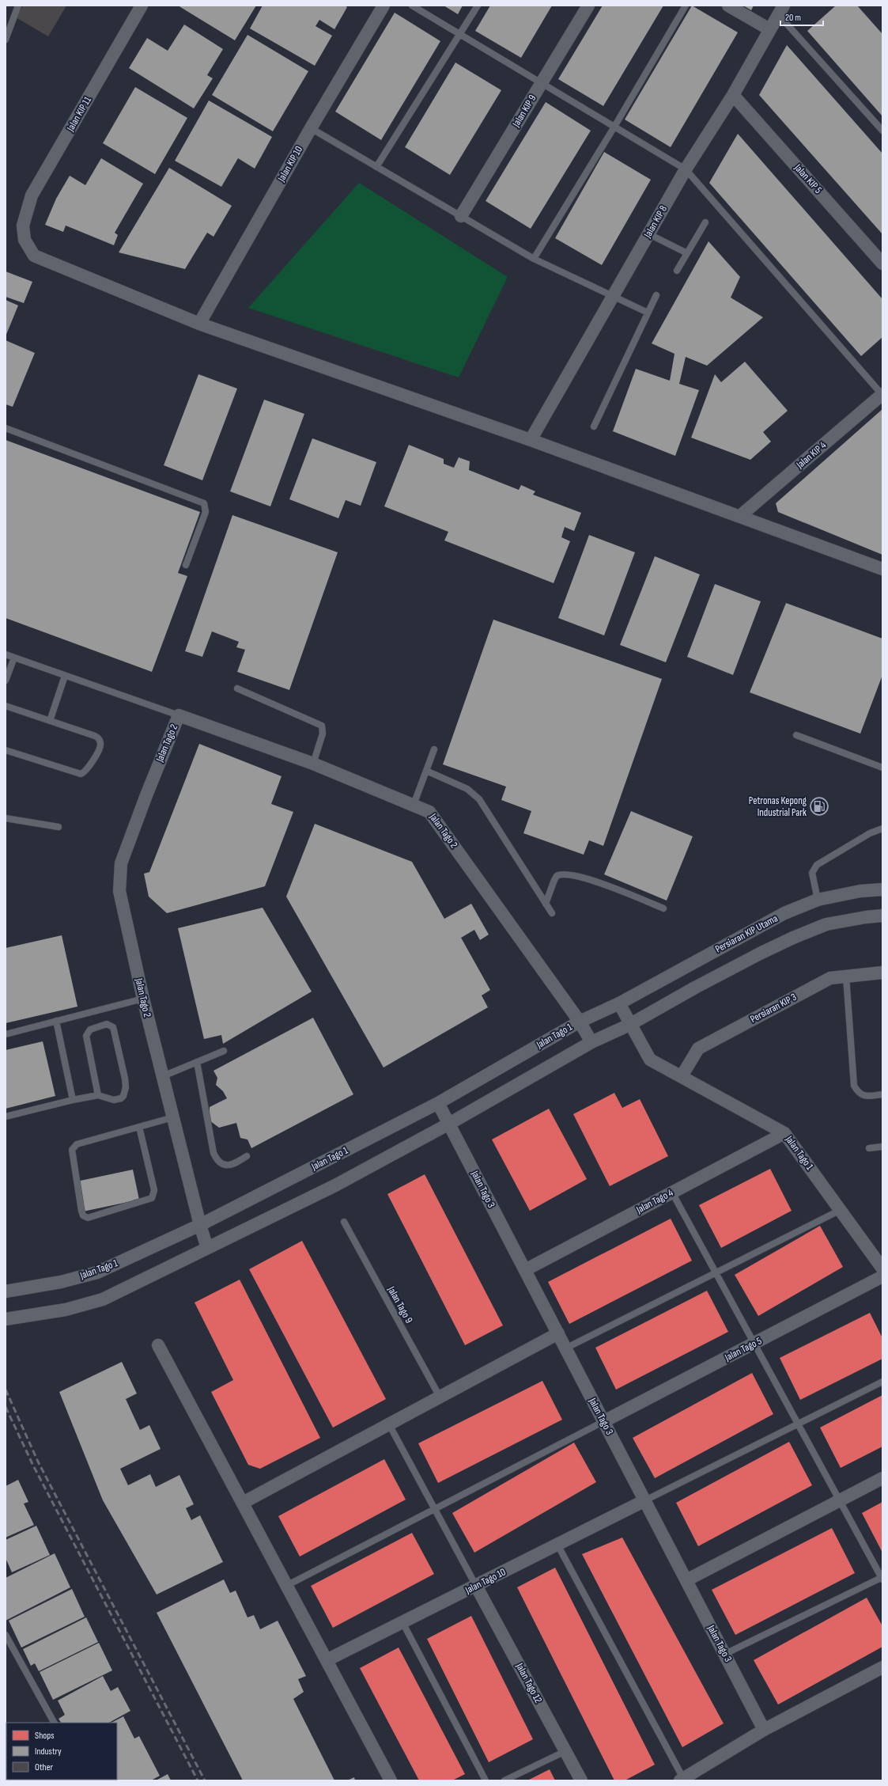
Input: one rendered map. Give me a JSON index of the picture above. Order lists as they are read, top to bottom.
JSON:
{
  "streets": {
    "street": [
      "Jalan KIP 9",
      "Jalan KIP 11",
      "Jalan KIP 10",
      "Jalan KIP 5",
      "Jalan KIP 8",
      "Jalan KIP 4",
      "Jalan Tago 2",
      "Persiaran KIP Utama",
      "Persiaran KIP 3",
      "Jalan Tago 1",
      "Jalan Tago 3",
      "Jalan Tago 4",
      "Jalan Tago 5",
      "Jalan Tago 10",
      "Jalan Tago 12"
    ],
    "lane": ["Jalan Tago 9"]
  },
  "crossings": [
    ["Jalan KIP 11", "Jalan KIP 10"],
    ["Jalan KIP 5", "Jalan KIP 8"],
    ["Jalan Tago 2", "Jalan Tago 1"],
    ["Persiaran KIP Utama", "Jalan Tago 1"],
    ["Persiaran KIP 3", "Jalan Tago 1"],
    ["Jalan Tago 1", "Jalan Tago 3"],
    ["Jalan Tago 1", "Jalan Tago 4"],
    ["Jalan Tago 3", "Jalan Tago 4"],
    ["Jalan Tago 3", "Jalan Tago 5"],
    ["Jalan Tago 3", "Jalan Tago 10"],
    ["Jalan Tago 10", "Jalan Tago 12"]
  ],
  "places": {
    "fuel station": ["Petronas Kepong Industrial Park"]
  },
  "legend": ["Shops", "Industry", "Other"],
  "scale_bar": "20 m"
}
